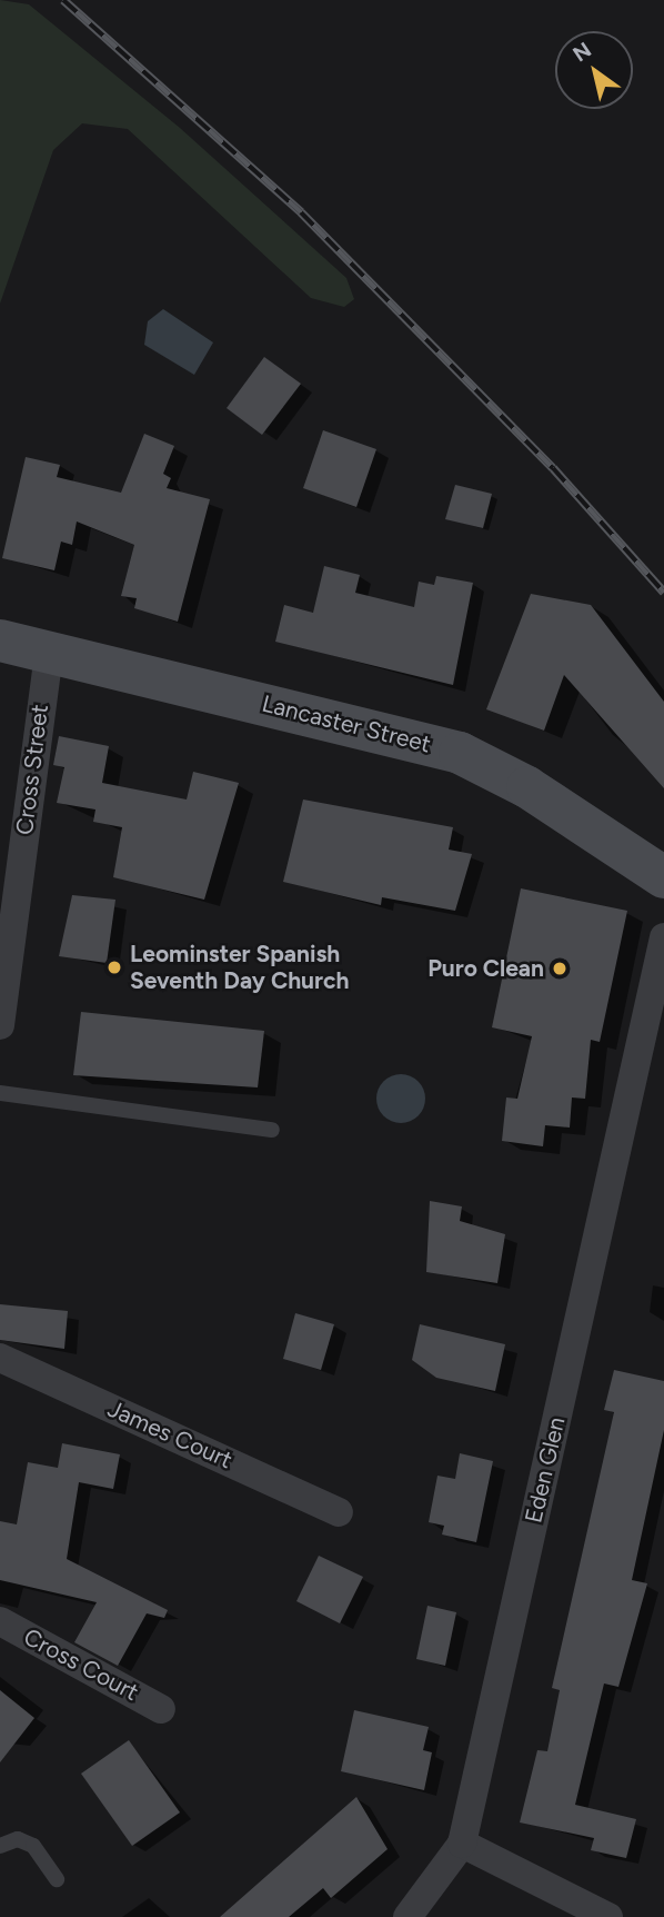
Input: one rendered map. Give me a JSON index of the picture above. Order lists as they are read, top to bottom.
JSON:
{
  "streets": {
    "main road": ["Lancaster Street"],
    "street": [
      "Cross Street",
      "James Court",
      "Eden Glen",
      "Cross Court"
    ]
  },
  "crossings": [
    ["Lancaster Street", "Cross Street"]
  ],
  "places": ["Leominster Spanish Seventh Day Church", "Puro Clean"],
  "north": "top left"
}
